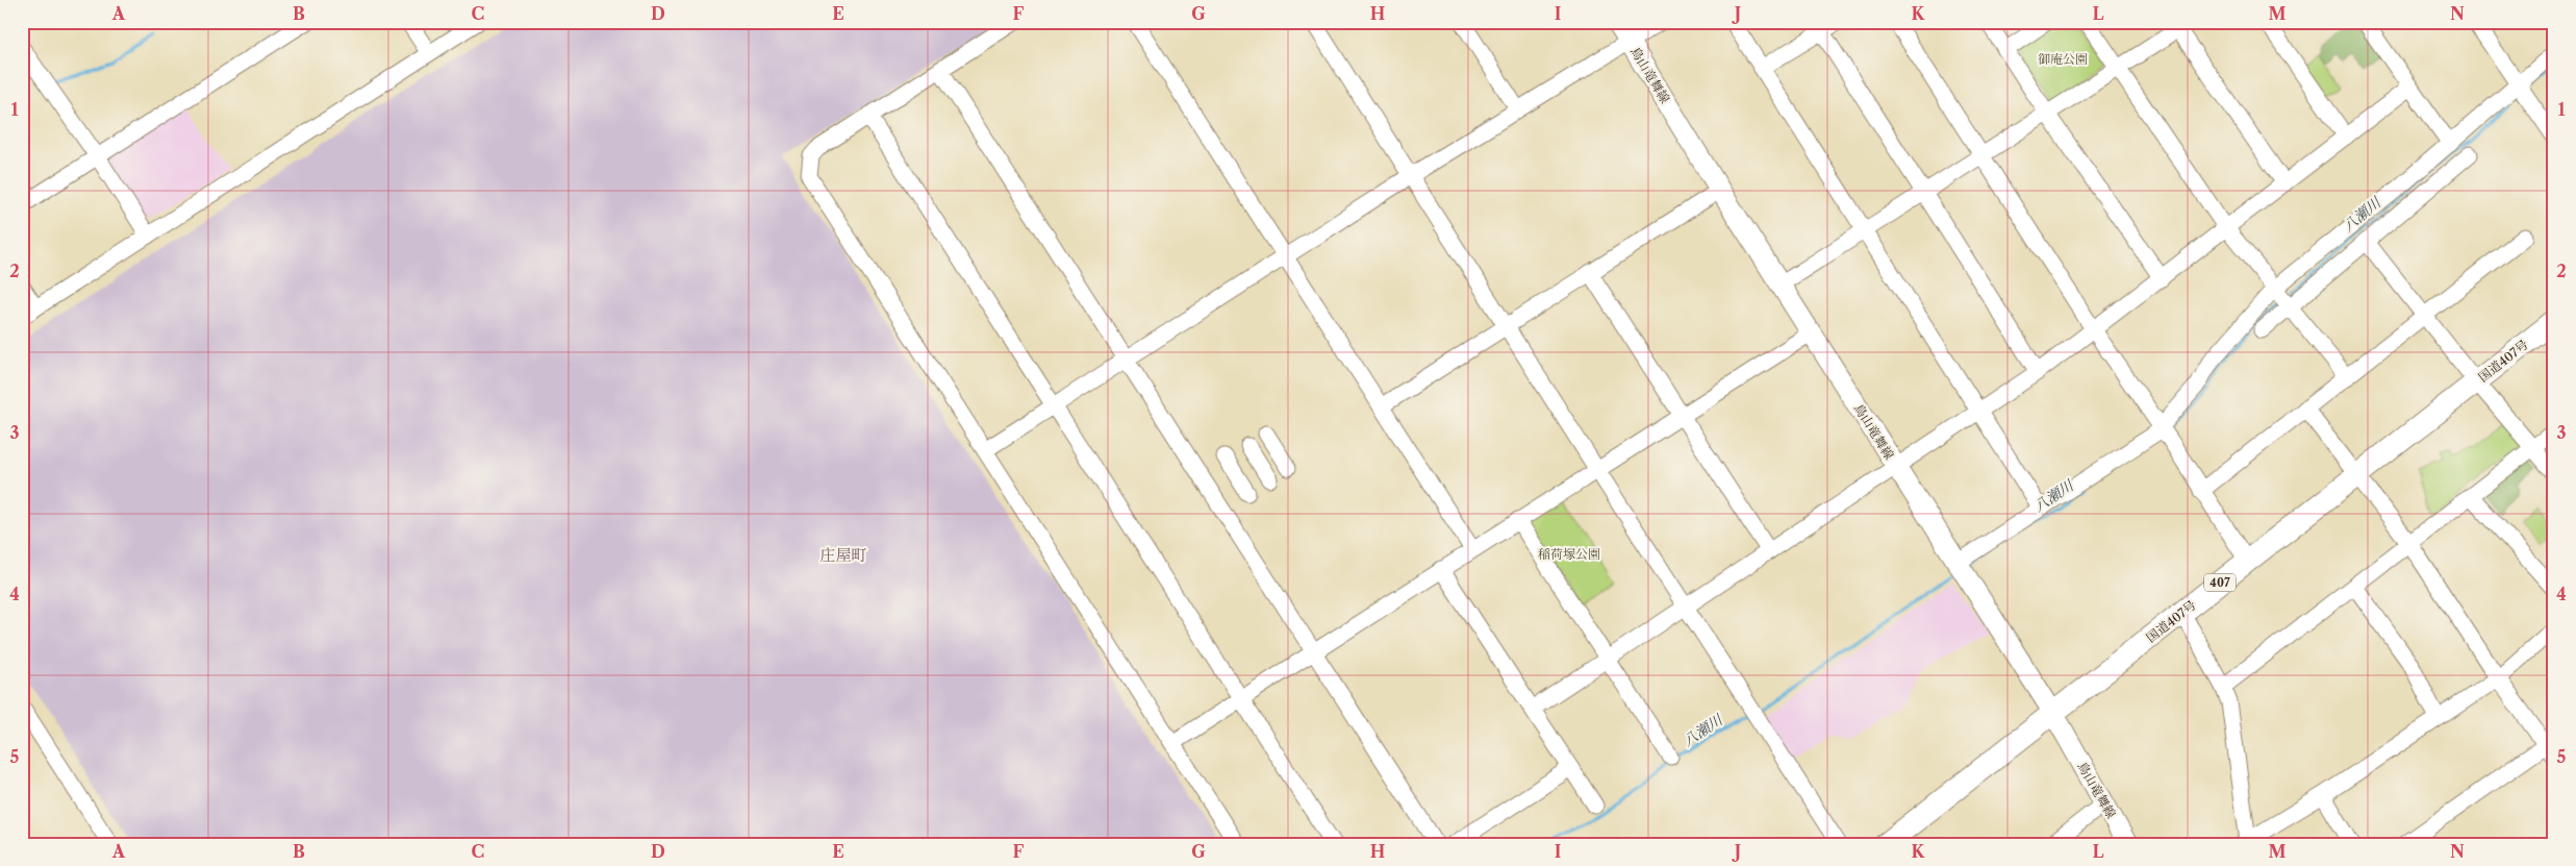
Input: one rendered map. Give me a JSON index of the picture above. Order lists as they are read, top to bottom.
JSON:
{
  "streets": {
    "highway": ["国道407号", "407"],
    "main road": ["鳥山竜舞線"]
  },
  "crossings": [
    ["鳥山竜舞線", "国道407号"]
  ],
  "districts": ["庄屋町"],
  "water": ["八瀬川"],
  "parks": ["御庵公園", "稲荷塚公園"],
  "grid": {
    "columns": [
      "A",
      "B",
      "C",
      "D",
      "E",
      "F",
      "G",
      "H",
      "I",
      "J",
      "K",
      "L",
      "M",
      "N"
    ],
    "rows": [
      "1",
      "2",
      "3",
      "4",
      "5"
    ]
  }
}
